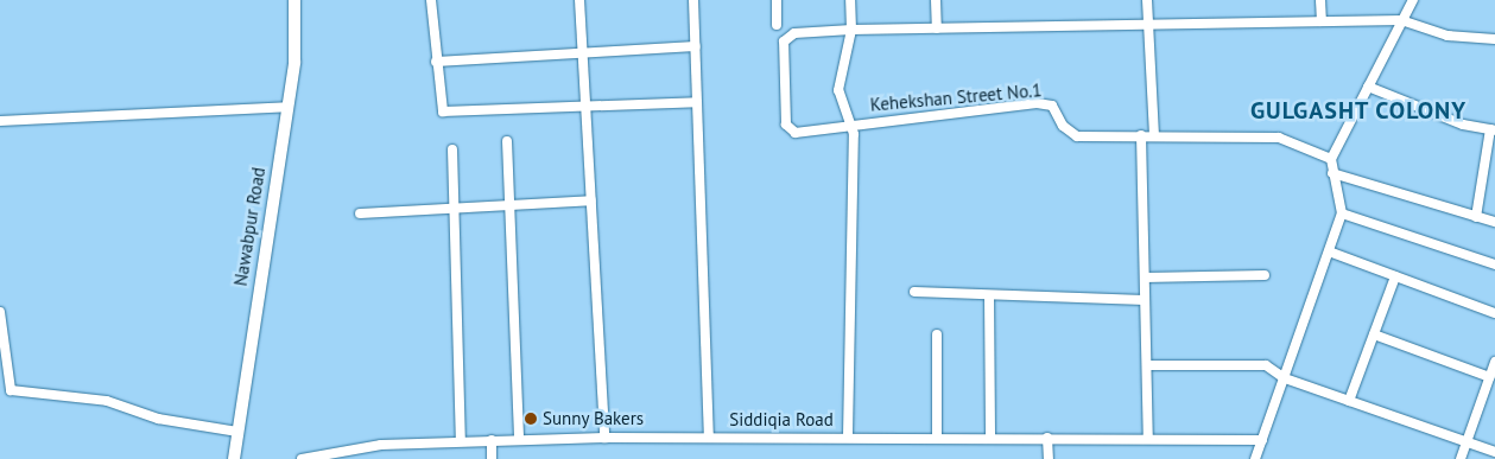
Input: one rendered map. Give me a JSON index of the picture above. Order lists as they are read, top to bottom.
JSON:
{
  "streets": {
    "street": ["Kehekshan Street No.1", "Nawabpur Road", "Siddiqia Road"]
  },
  "districts": ["GULGASHT COLONY"],
  "places": ["Sunny Bakers"]
}
